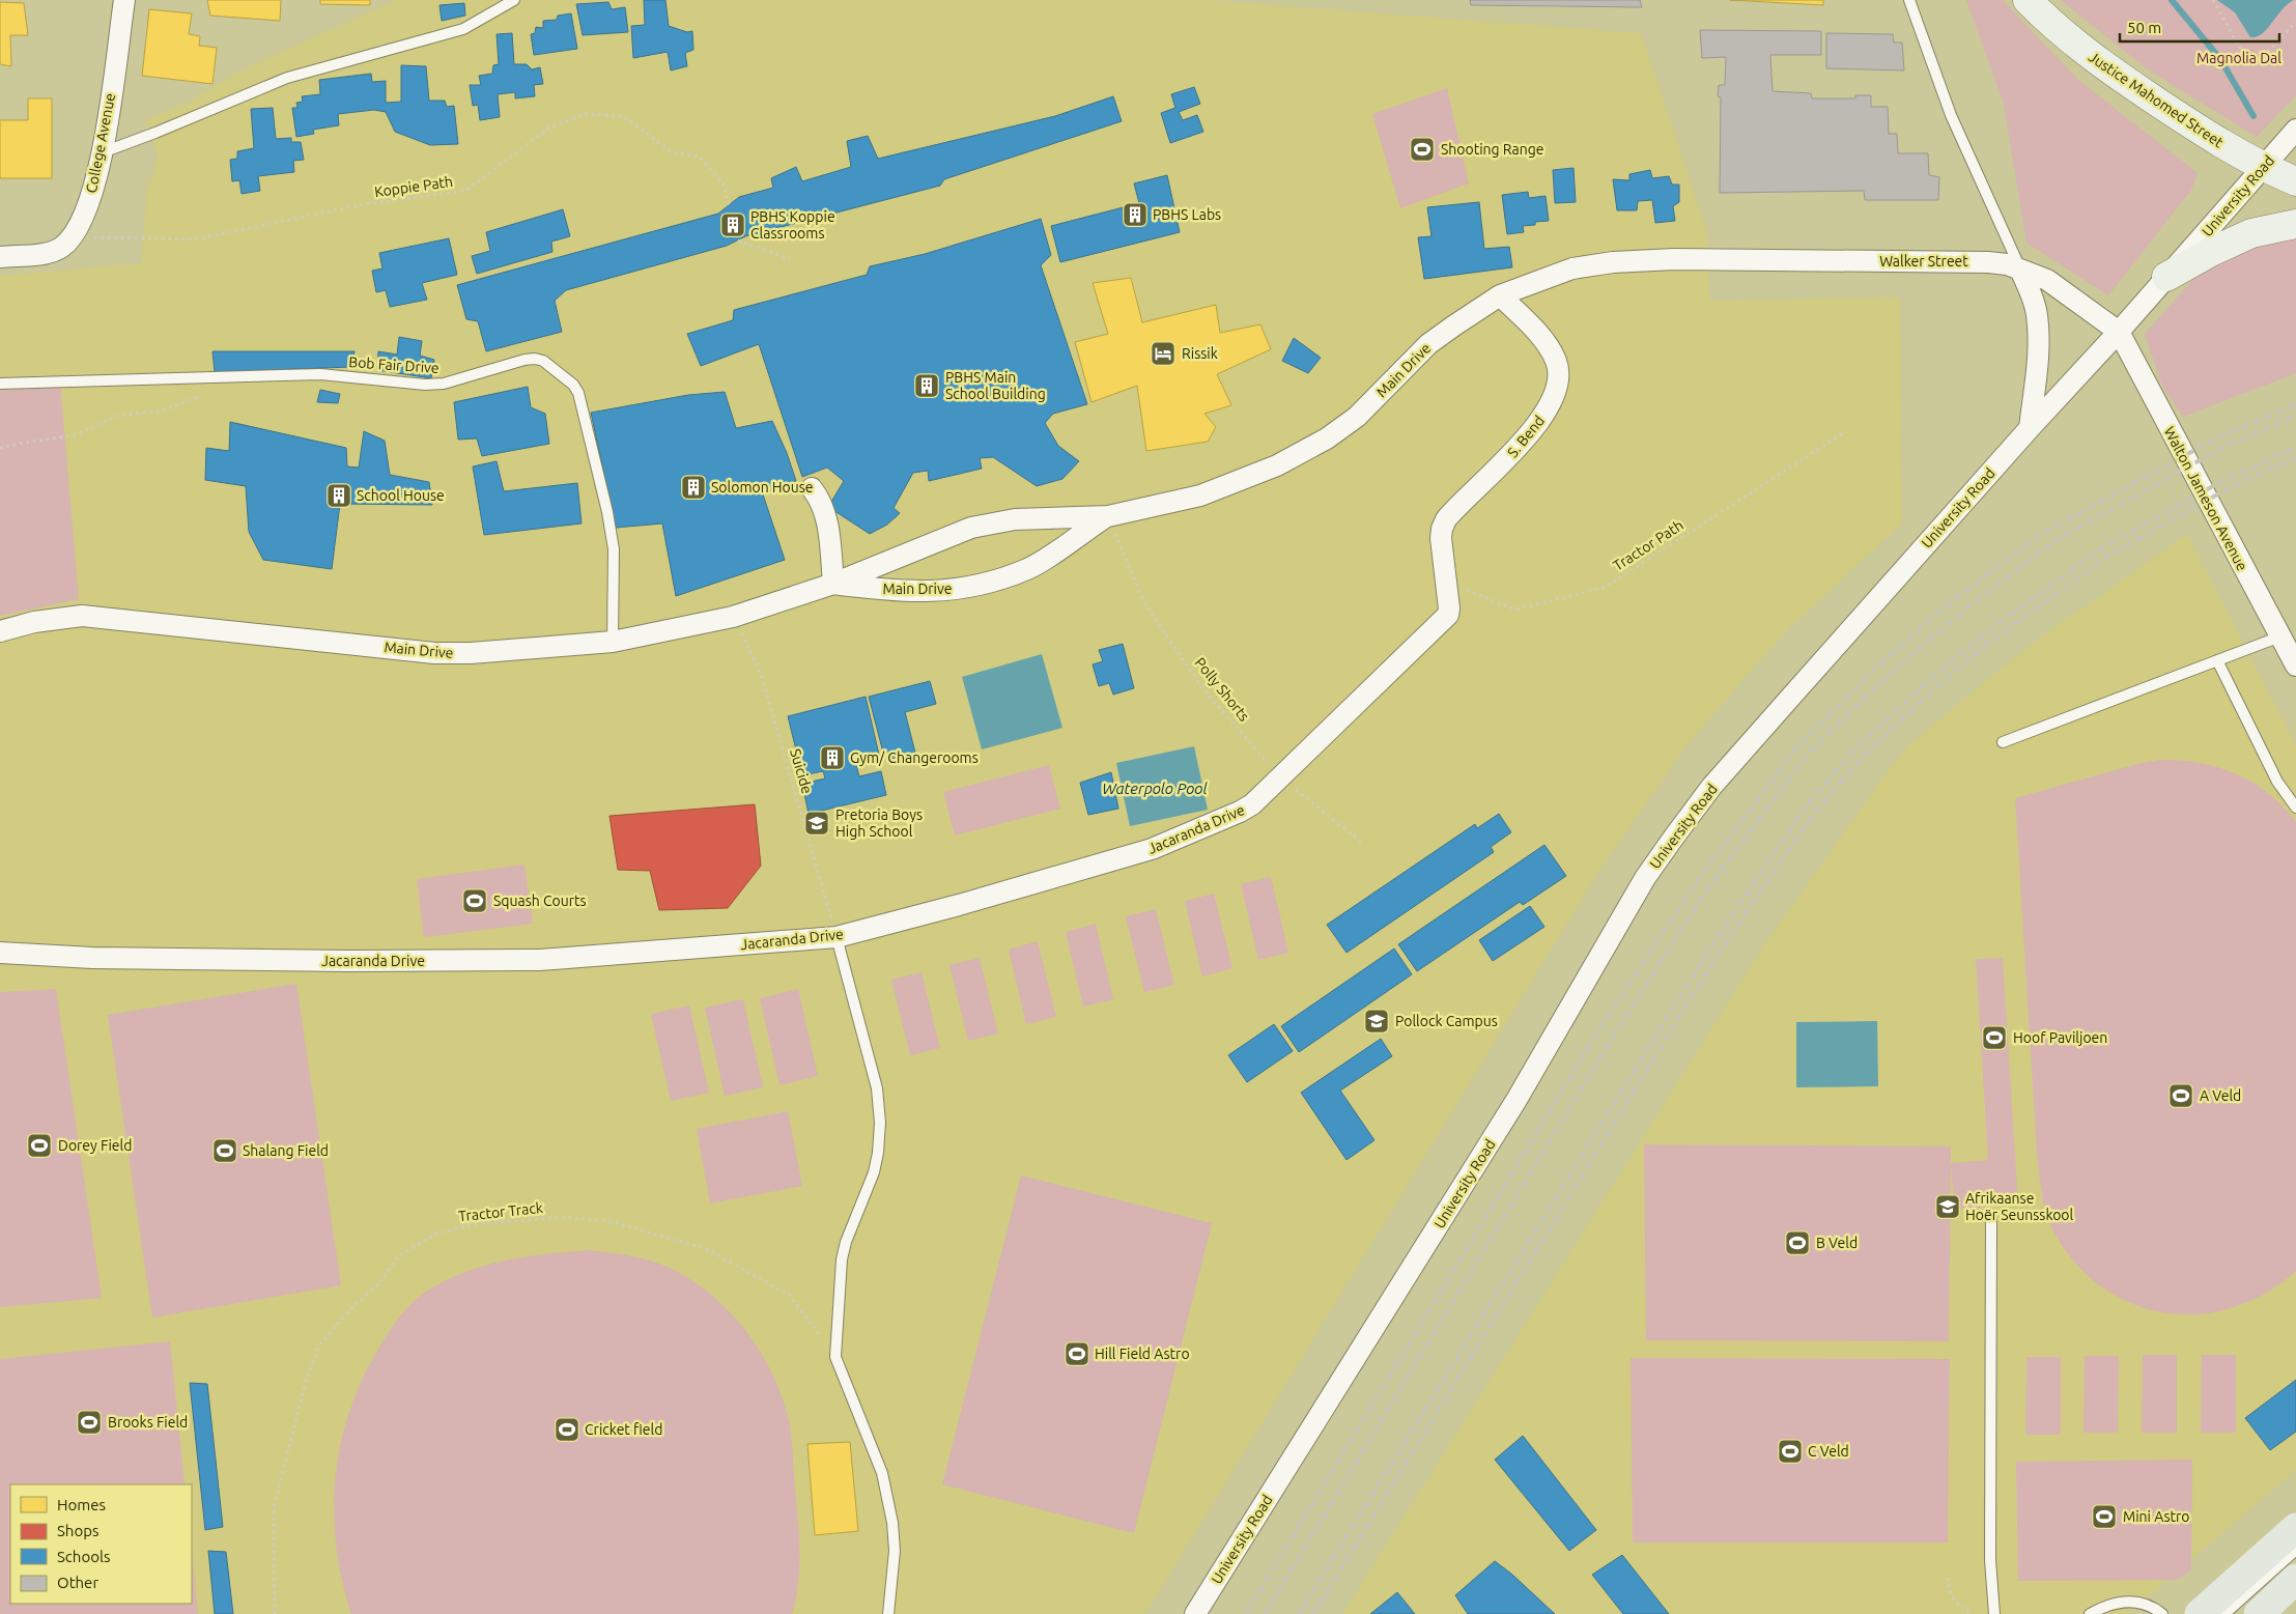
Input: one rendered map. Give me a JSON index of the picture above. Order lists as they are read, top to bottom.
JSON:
{
  "streets": {
    "main road": ["Justice Mahomed Street"],
    "street": [
      "College Avenue",
      "University Road",
      "Walker Street",
      "Main Drive",
      "S. Bend",
      "Walton Jameson Avenue",
      "Jacaranda Drive"
    ],
    "lane": ["Bob Fair Drive"],
    "path": [
      "Koppie Path",
      "Tractor Path",
      "Polly Shorts",
      "Suicide",
      "Tractor Track"
    ]
  },
  "crossings": [
    ["Justice Mahomed Street", "University Road"],
    ["College Avenue", "Koppie Path"],
    ["University Road", "Walker Street"],
    ["University Road", "Walton Jameson Avenue"],
    ["Walker Street", "Main Drive"],
    ["Walker Street", "Walton Jameson Avenue"],
    ["Bob Fair Drive", "Main Drive"],
    ["Main Drive", "S. Bend"],
    ["Main Drive", "Polly Shorts"],
    ["Main Drive", "Suicide"],
    ["S. Bend", "Tractor Path"],
    ["S. Bend", "Jacaranda Drive"],
    ["Tractor Path", "Jacaranda Drive"],
    ["Polly Shorts", "Jacaranda Drive"],
    ["Suicide", "Jacaranda Drive"]
  ],
  "water": ["Waterpolo Pool"],
  "parks": ["Magnolia Dal"],
  "places": {
    "sports": [
      "Shooting Range",
      "Squash Courts",
      "Hoof Paviljoen",
      "A Veld",
      "Dorey Field",
      "Shalang Field",
      "B Veld",
      "Hill Field Astro",
      "Brooks Field",
      "Cricket field",
      "C Veld",
      "Mini Astro"
    ],
    "building": [
      "PBHS Labs",
      "PBHS Koppie Classrooms",
      "PBHS Main School Building",
      "Solomon House",
      "School House",
      "Gym/ Changerooms"
    ],
    "hotel": ["Rissik"],
    "school or university": ["Pretoria Boys High School", "Pollock Campus", "Afrikaanse Hoër Seunsskool"]
  },
  "legend": [
    "Homes",
    "Shops",
    "Schools",
    "Other"
  ],
  "scale_bar": "50 m"
}
